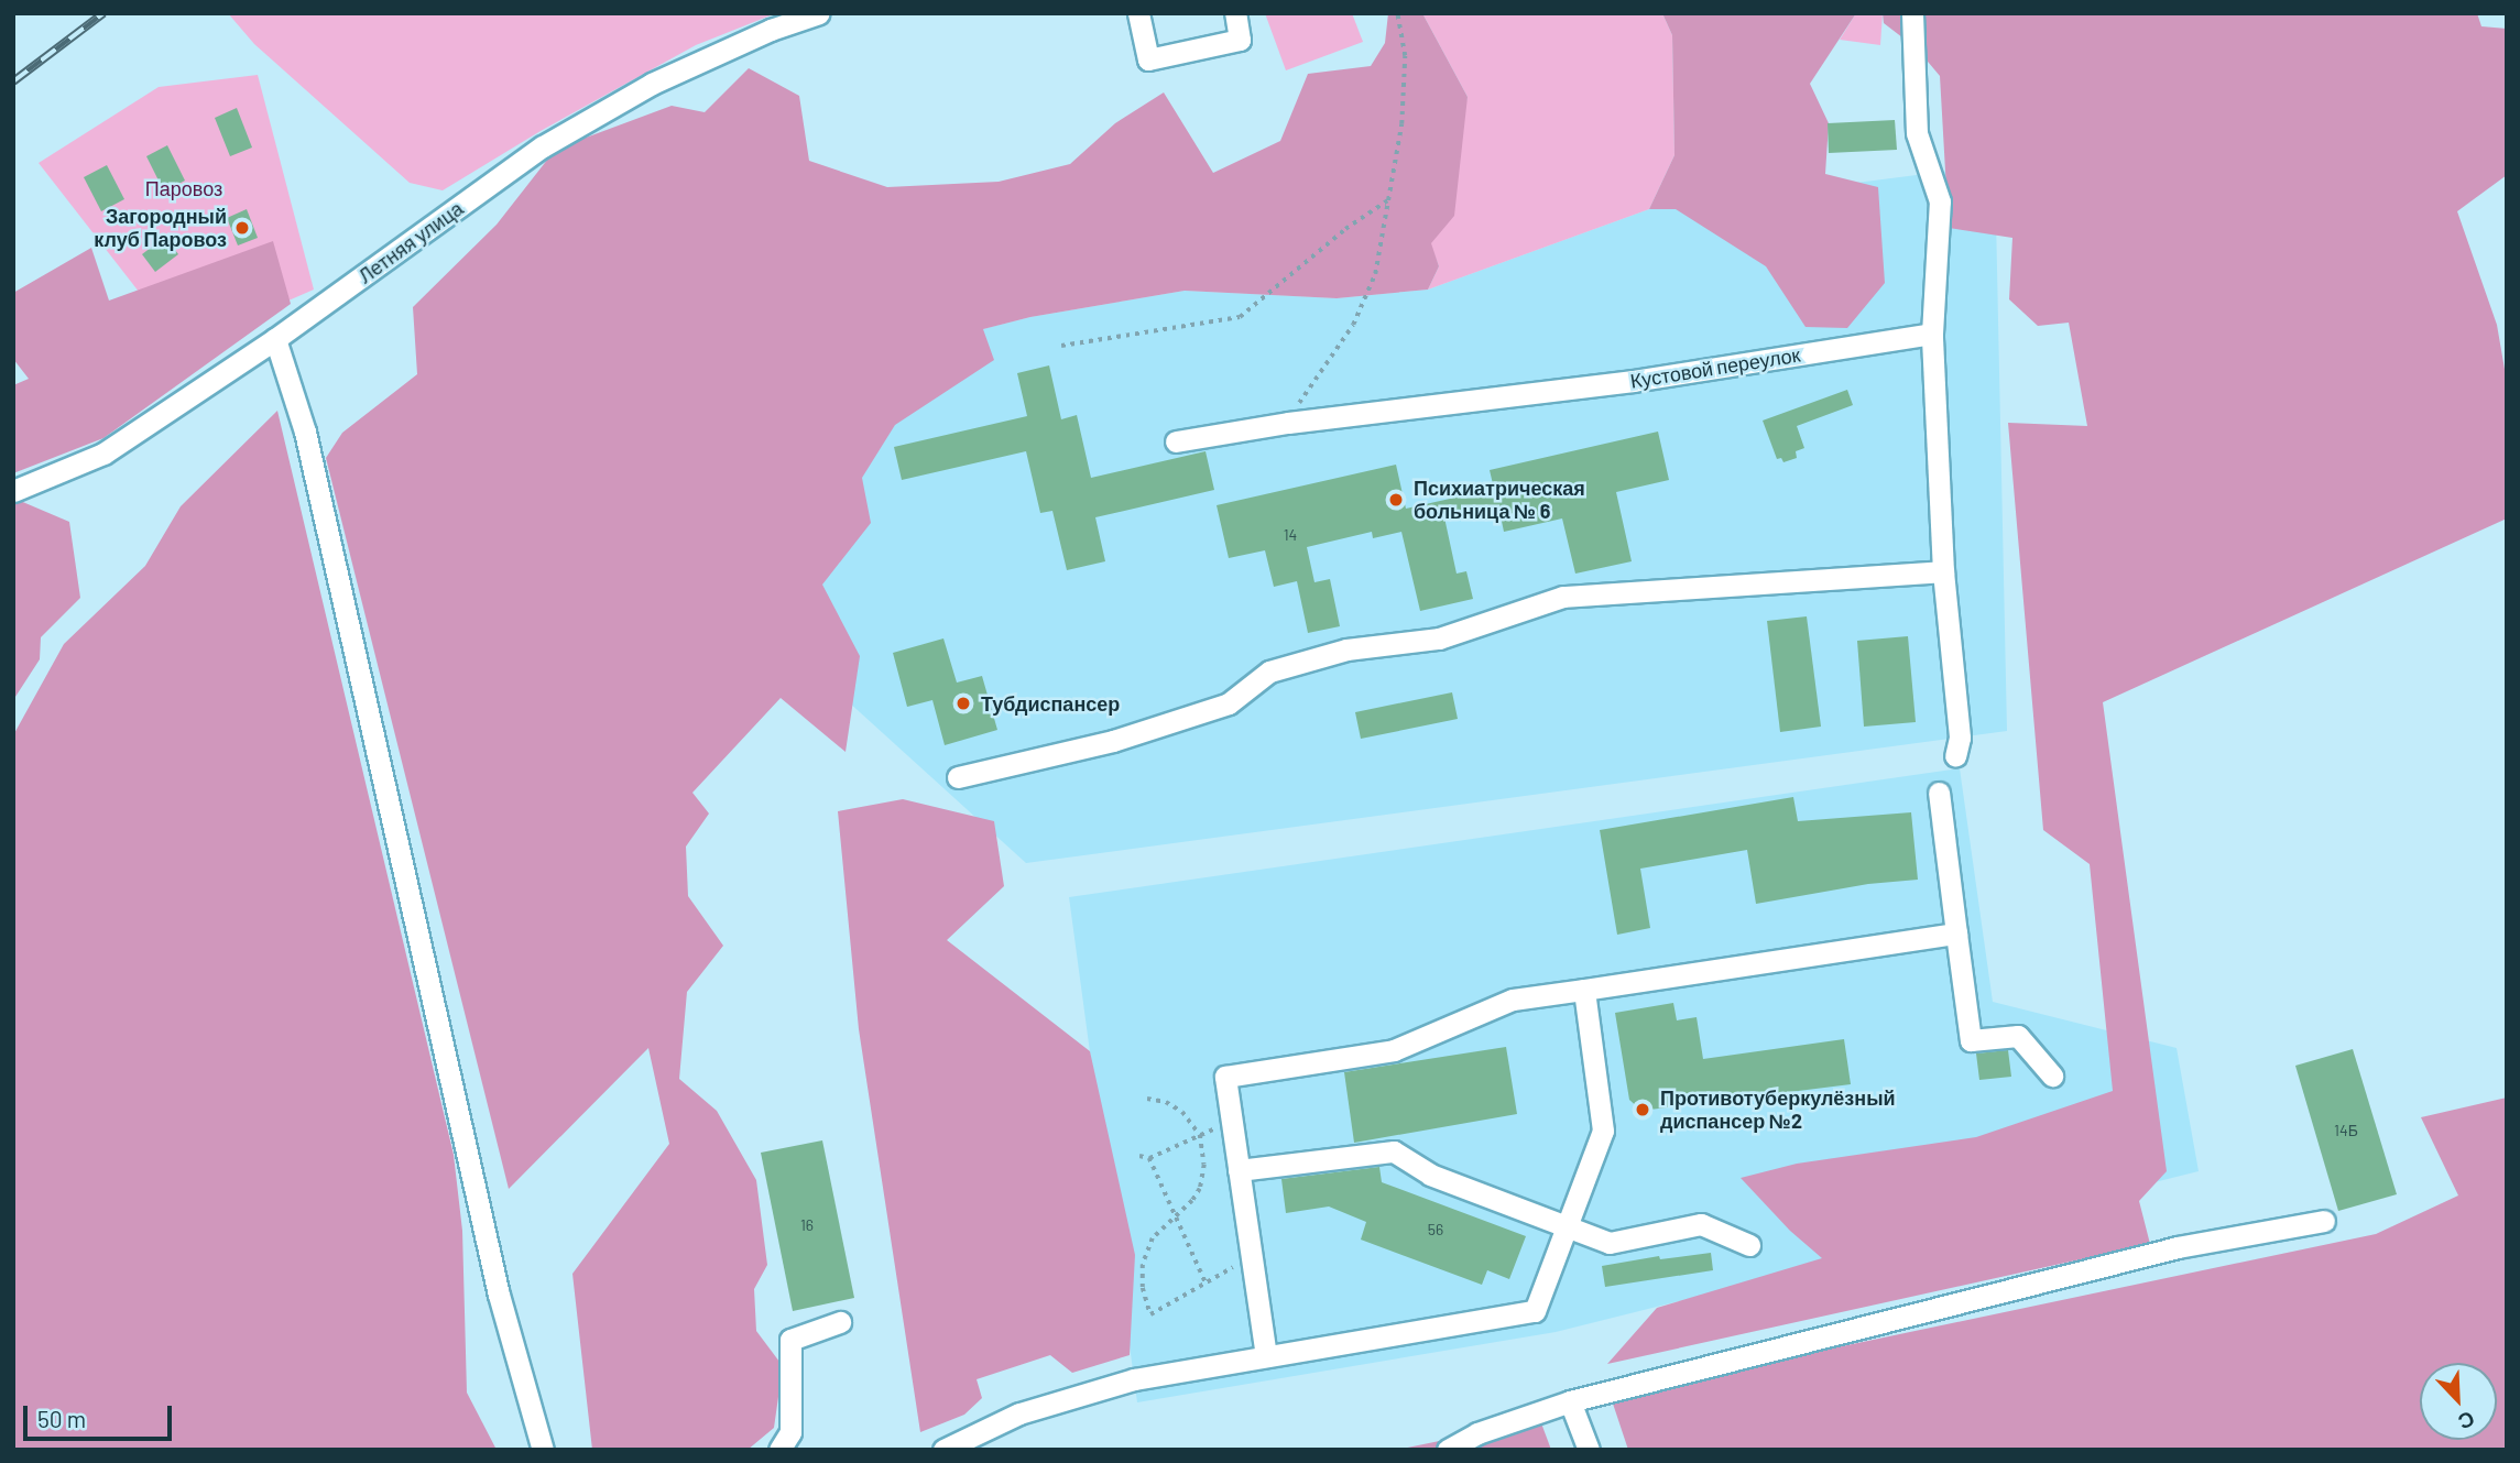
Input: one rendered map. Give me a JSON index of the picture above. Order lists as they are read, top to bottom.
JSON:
{
  "streets": {
    "street": ["Летняя улица", "Кустовой переулок"]
  },
  "parks": ["Паровоз"],
  "places": [
    "Загородный клуб Паровоз",
    "Психиатрическая больница № 6",
    "Тубдиспансер",
    "Противотуберкулёзный диспансер №2"
  ],
  "house_numbers": [
    "14",
    "14Б",
    "16",
    "56"
  ],
  "scale_bar": "50 m",
  "north": "bottom right"
}
